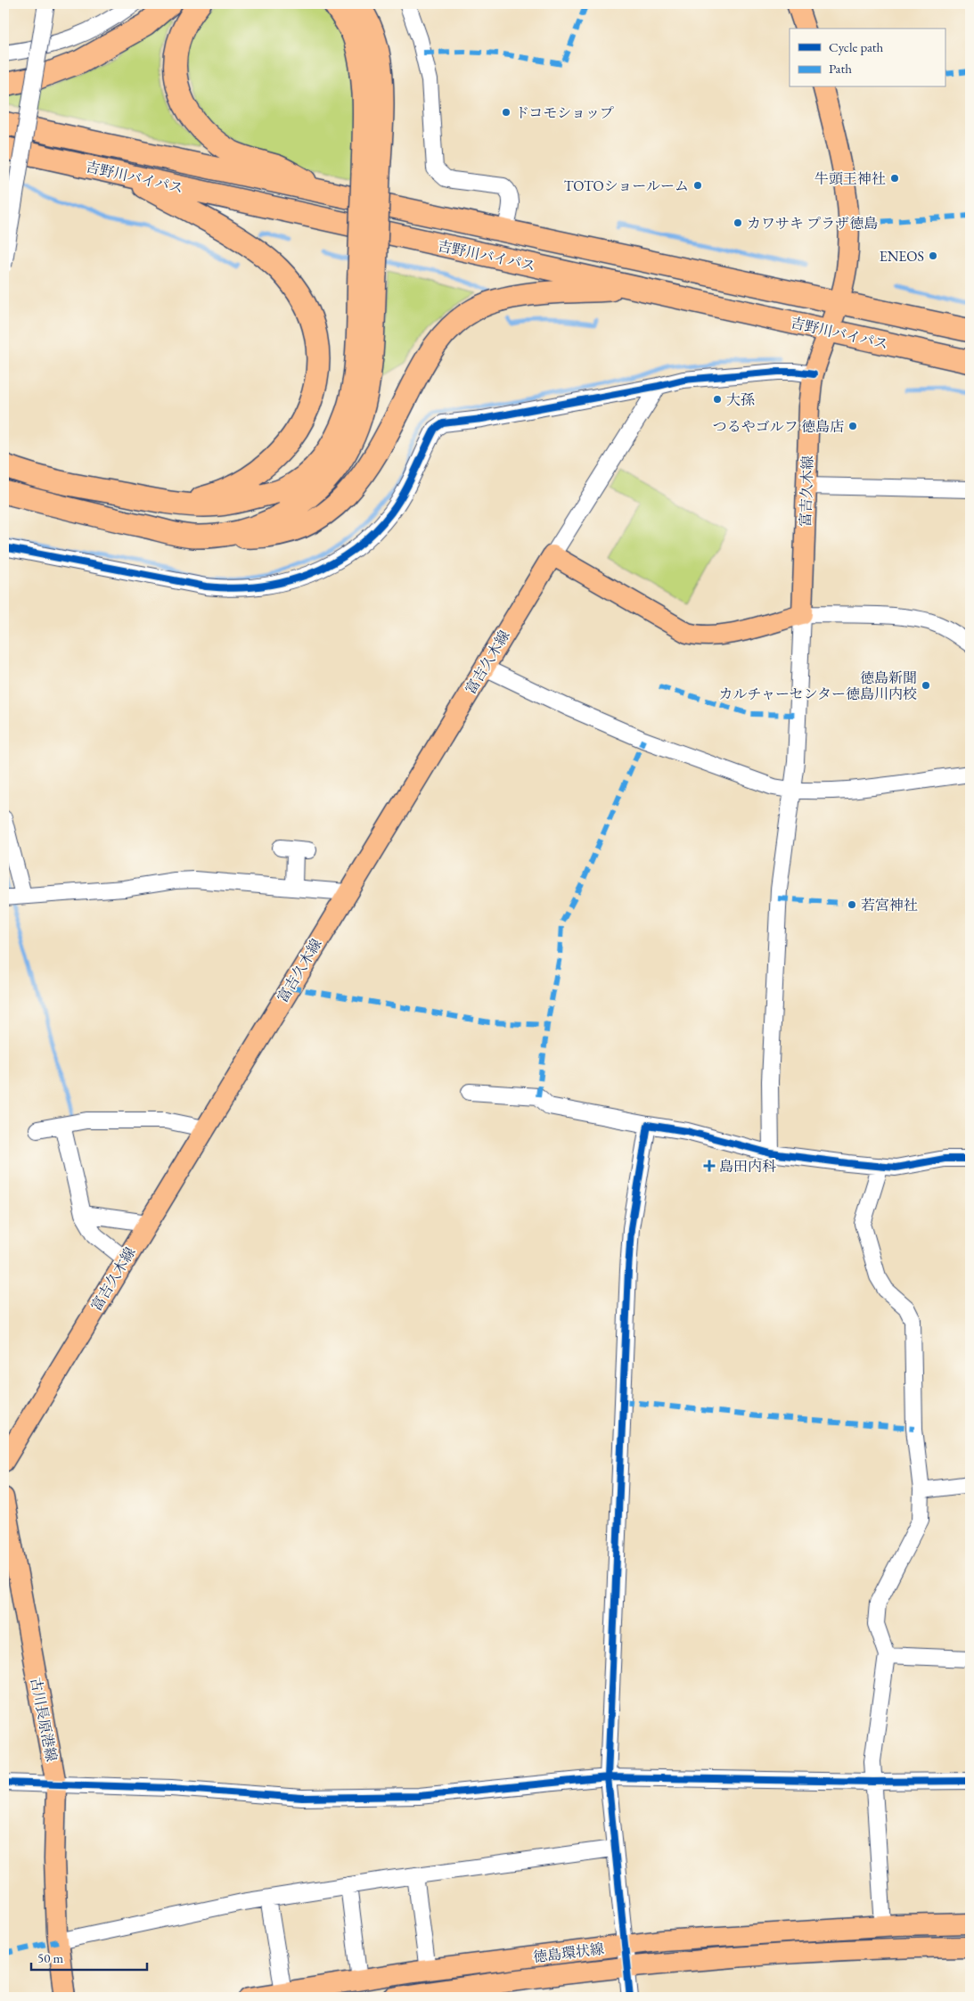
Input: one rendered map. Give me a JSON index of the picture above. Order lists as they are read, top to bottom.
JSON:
{
  "streets": {
    "highway": ["吉野川バイパス"],
    "main road": ["富吉久木線", "古川長原港線", "徳島環状線"]
  },
  "crossings": [
    ["吉野川バイパス", "富吉久木線"]
  ],
  "places": {
    "other": [
      "ドコモショップ",
      "牛頭王神社",
      "TOTOショールーム",
      "カワサキ プラザ徳島",
      "ENEOS",
      "大孫",
      "つるやゴルフ 徳島店",
      "徳島新聞 カルチャーセンター徳島川内校",
      "若宮神社"
    ],
    "health": ["島田内科"]
  },
  "legend": ["Cycle path", "Path"],
  "scale_bar": "50 m"
}
